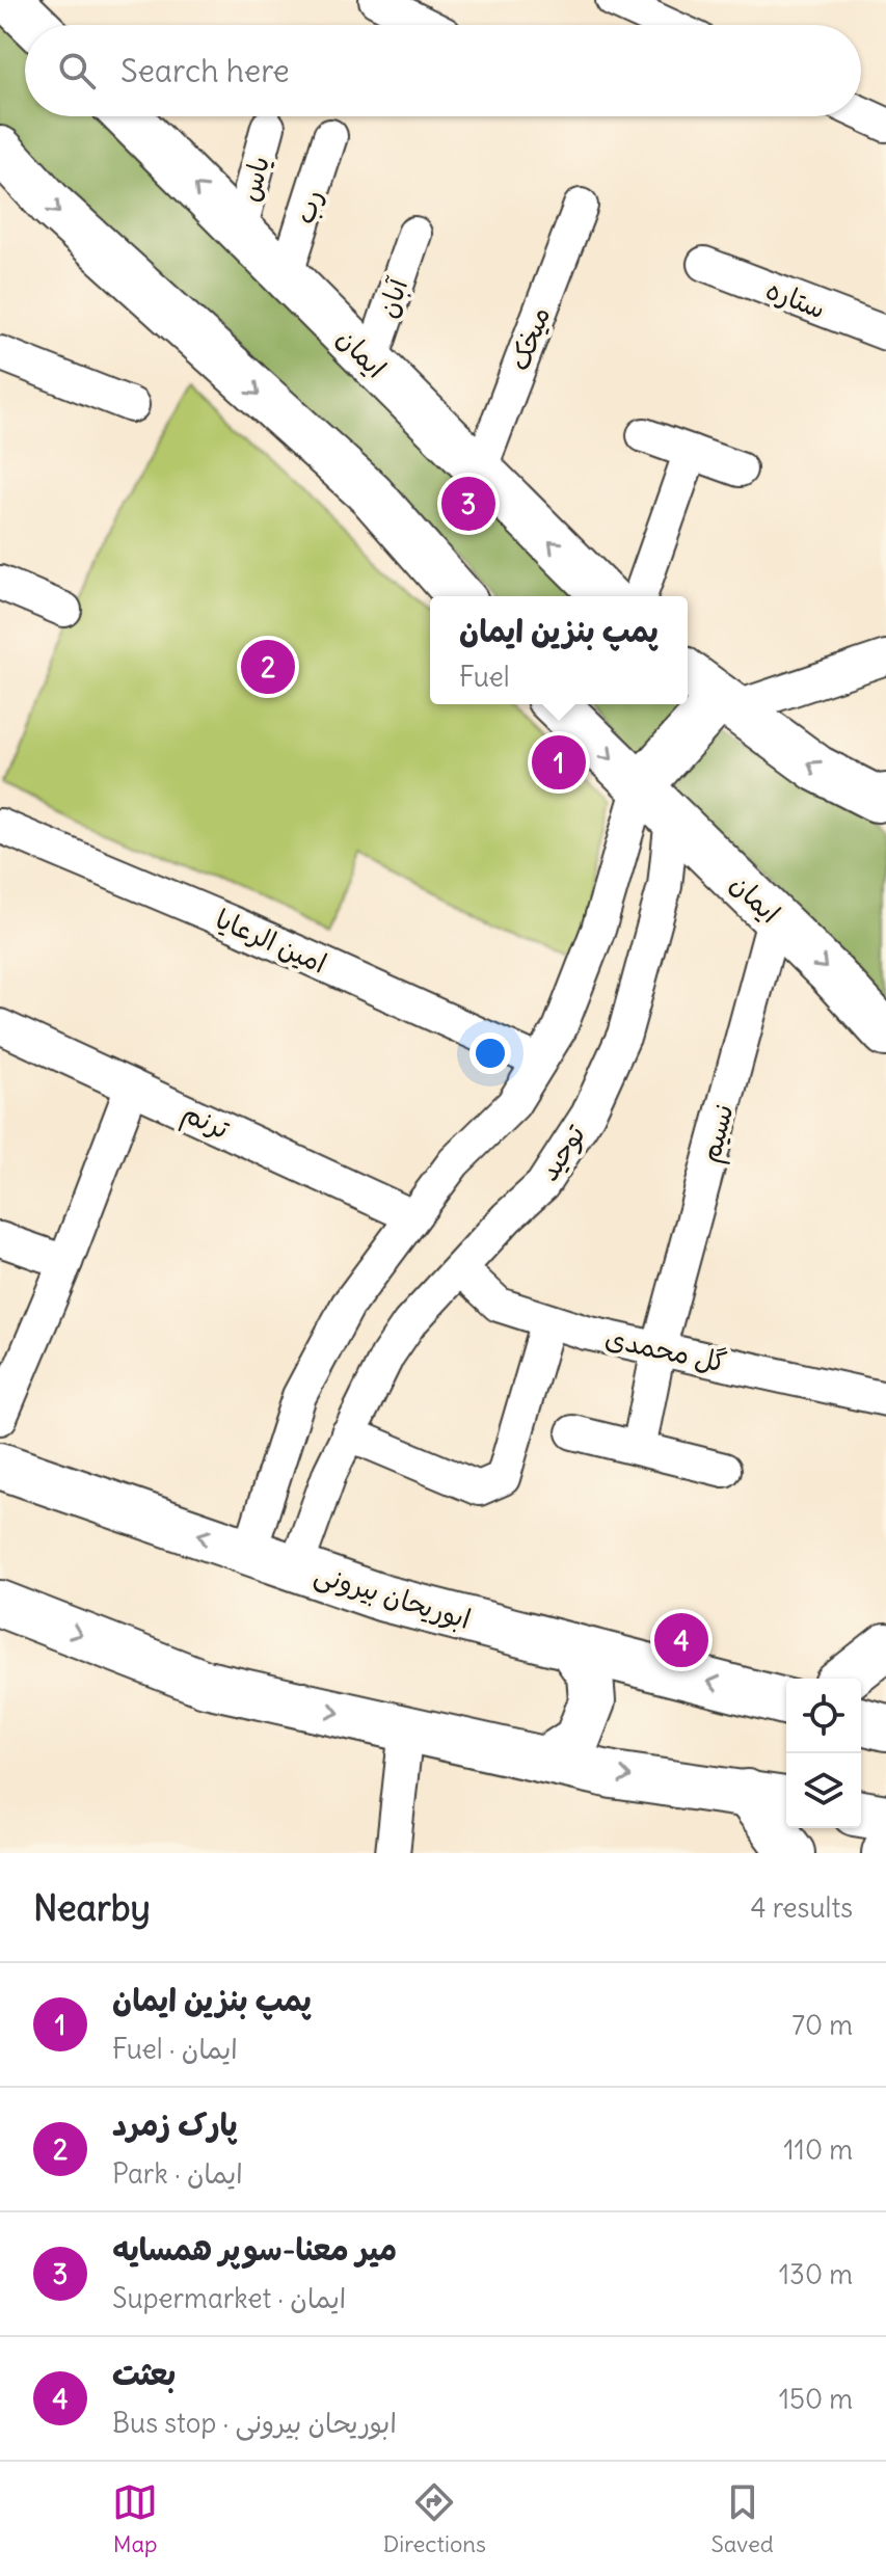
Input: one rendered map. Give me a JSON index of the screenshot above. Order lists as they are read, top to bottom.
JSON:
{
  "streets": {
    "main road": ["ایمان", "ابوریحان بیرونی"],
    "street": [
      "یاس",
      "رب",
      "آبان",
      "ستاره",
      "میخک",
      "امین الرعایا",
      "ترنم",
      "نسیم",
      "توحید",
      "گل محمدی"
    ]
  },
  "crossings": [
    ["یاس", "ایمان"],
    ["رب", "ایمان"],
    ["آبان", "ایمان"],
    ["میخک", "ایمان"],
    ["ایمان", "نسیم"],
    ["ایمان", "توحید"],
    ["نسیم", "گل محمدی"],
    ["توحید", "گل محمدی"],
    ["توحید", "ابوریحان بیرونی"]
  ],
  "page": {
    "search": "Search here",
    "pins": [
      "3",
      "2",
      "1",
      "4"
    ],
    "popup": ["پمپ بنزین ایمان", "Fuel"],
    "heading": ["Nearby", "4 results"],
    "list": [
      {
        "mark": "1",
        "name": "پمپ بنزین ایمان",
        "note": "Fuel · ایمان",
        "value": "70 m"
      },
      {
        "mark": "2",
        "name": "پارک زمرد",
        "note": "Park · ایمان",
        "value": "110 m"
      },
      {
        "mark": "3",
        "name": "میر معنا-سوپر همسایه",
        "note": "Supermarket · ایمان",
        "value": "130 m"
      },
      {
        "mark": "4",
        "name": "بعثت",
        "note": "Bus stop · ابوریحان بیرونی",
        "value": "150 m"
      }
    ],
    "nav": ["Map", "Directions", "Saved"]
  }
}
